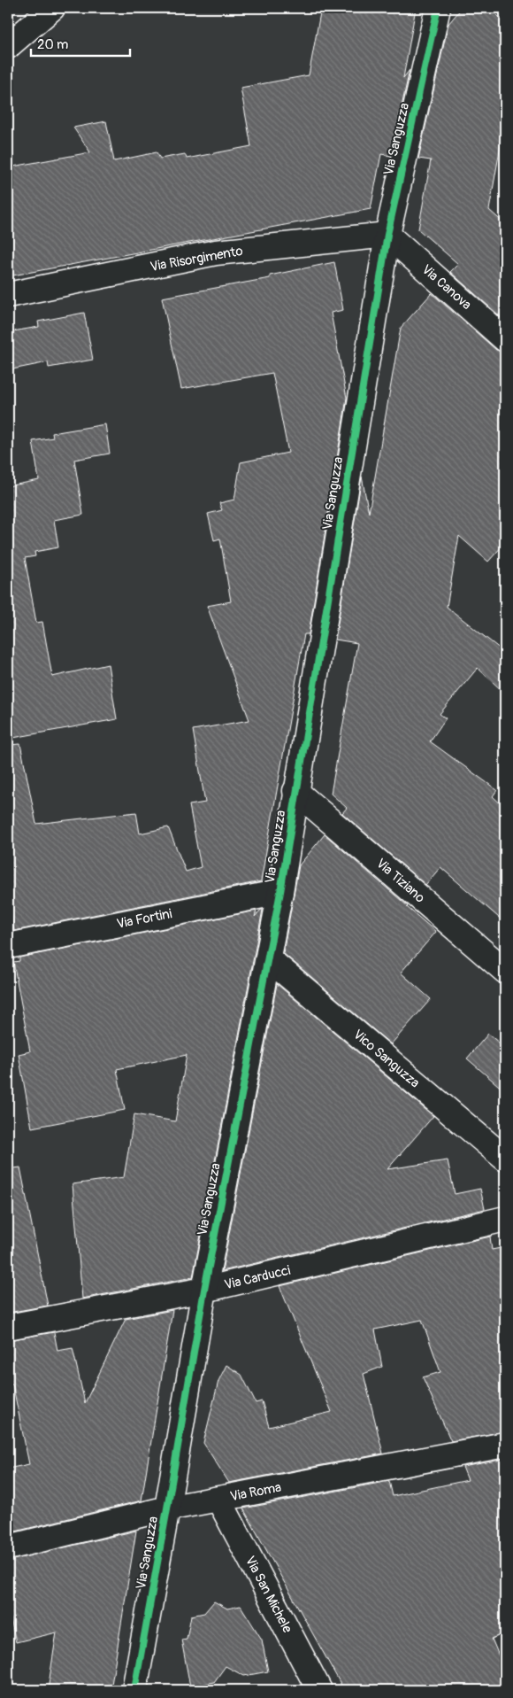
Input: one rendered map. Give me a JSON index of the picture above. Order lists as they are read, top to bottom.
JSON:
{
  "streets": {
    "street": [
      "Via Sanguzza",
      "Via Risorgimento",
      "Via Canova",
      "Via Tiziano",
      "Via Fortini",
      "Vico Sanguzza",
      "Via Carducci",
      "Via Roma",
      "Via San Michele"
    ]
  },
  "crossings": [
    ["Via Sanguzza", "Via Risorgimento"],
    ["Via Sanguzza", "Via Canova"],
    ["Via Sanguzza", "Via Tiziano"],
    ["Via Sanguzza", "Via Fortini"],
    ["Via Sanguzza", "Vico Sanguzza"],
    ["Via Sanguzza", "Via Carducci"],
    ["Via Sanguzza", "Via Roma"],
    ["Via Risorgimento", "Via Canova"],
    ["Via Roma", "Via San Michele"]
  ],
  "scale_bar": "20 m"
}
